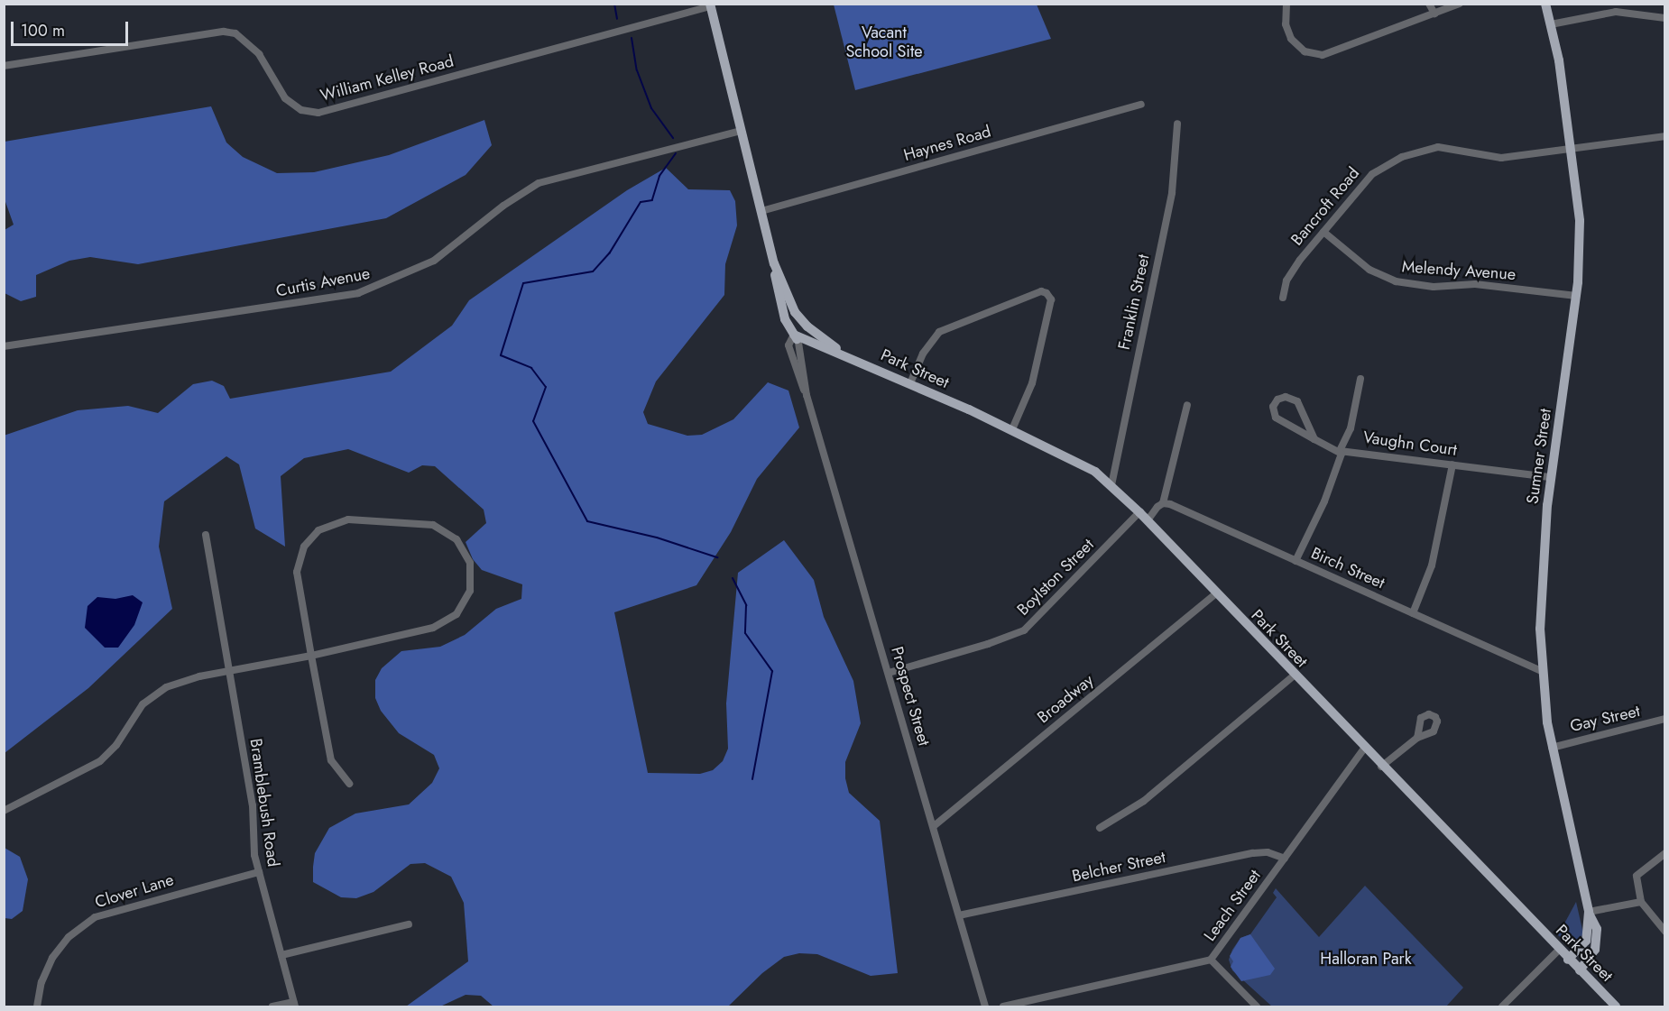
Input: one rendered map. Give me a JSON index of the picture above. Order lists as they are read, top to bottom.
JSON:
{
  "streets": {
    "main road": ["Park Street", "Sumner Street"],
    "street": [
      "William Kelley Road",
      "Haynes Road",
      "Bancroft Road",
      "Melendy Avenue",
      "Curtis Avenue",
      "Franklin Street",
      "Vaughn Court",
      "Birch Street",
      "Boylston Street",
      "Prospect Street",
      "Broadway",
      "Gay Street",
      "Bramblebush Road",
      "Belcher Street",
      "Clover Lane",
      "Leach Street"
    ]
  },
  "crossings": [
    ["William Kelley Road", "Park Street"],
    ["Haynes Road", "Park Street"],
    ["Bancroft Road", "Melendy Avenue"],
    ["Bancroft Road", "Sumner Street"],
    ["Melendy Avenue", "Sumner Street"],
    ["Curtis Avenue", "Park Street"],
    ["Franklin Street", "Park Street"],
    ["Park Street", "Sumner Street"],
    ["Park Street", "Boylston Street"],
    ["Park Street", "Prospect Street"],
    ["Park Street", "Broadway"],
    ["Park Street", "Leach Street"],
    ["Vaughn Court", "Sumner Street"],
    ["Sumner Street", "Birch Street"],
    ["Sumner Street", "Gay Street"],
    ["Boylston Street", "Prospect Street"],
    ["Prospect Street", "Broadway"],
    ["Prospect Street", "Belcher Street"],
    ["Bramblebush Road", "Clover Lane"],
    ["Belcher Street", "Leach Street"]
  ],
  "parks": ["Vacant School Site", "Halloran Park"],
  "scale_bar": "100 m"
}
